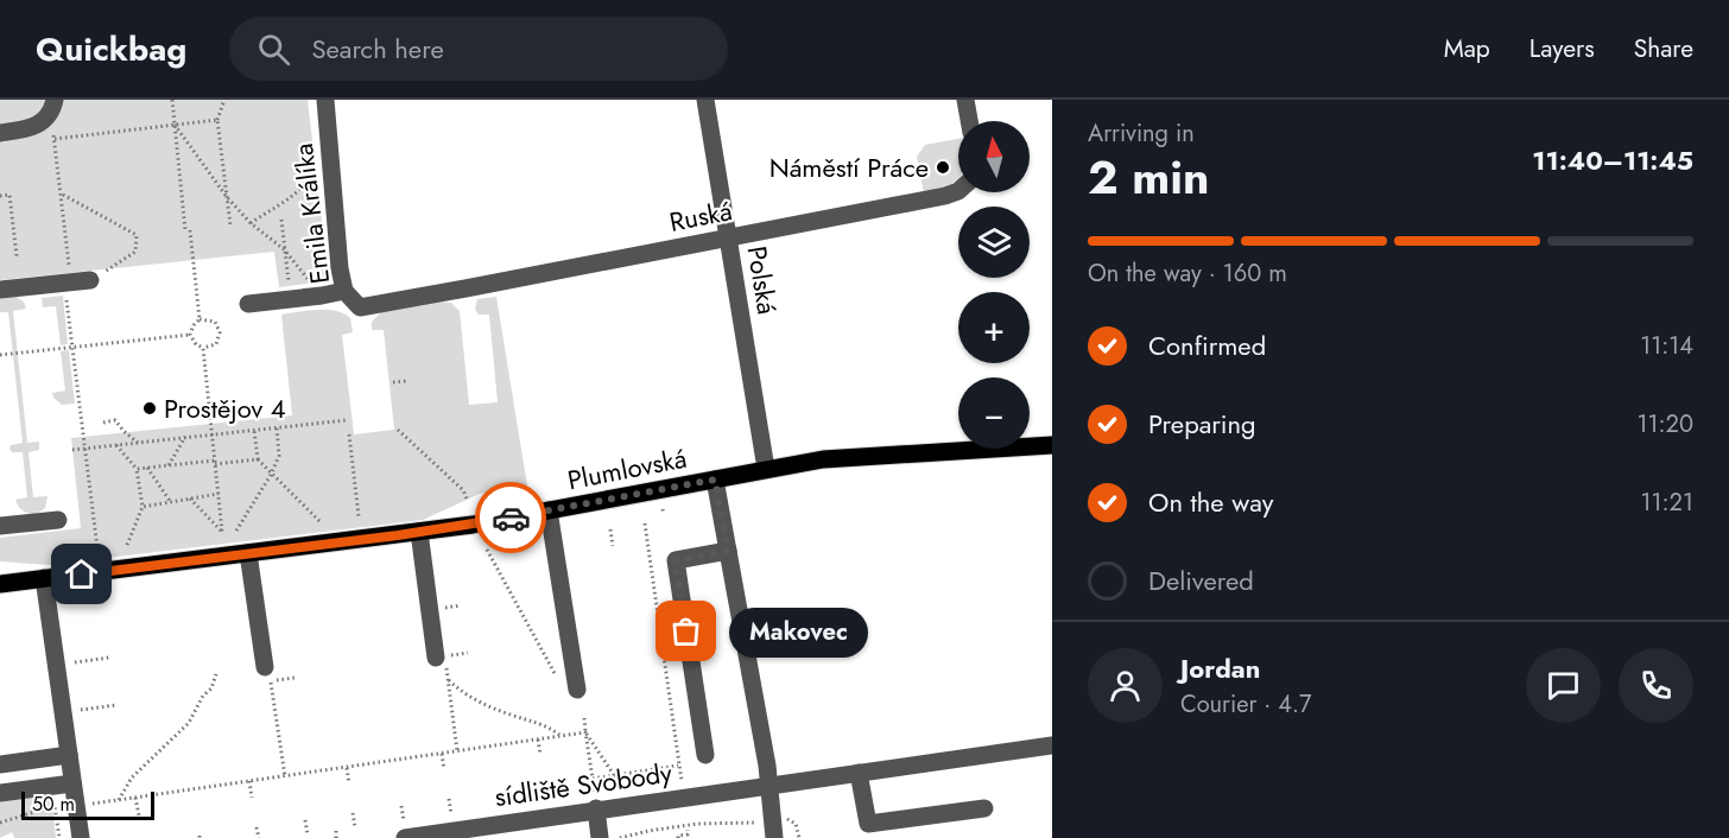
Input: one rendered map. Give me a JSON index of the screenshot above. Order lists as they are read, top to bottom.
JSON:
{
  "streets": {
    "main road": ["Plumlovská"],
    "street": [
      "Emila Králíka",
      "Ruská",
      "Polská",
      "sídliště Svobody"
    ]
  },
  "crossings": [
    ["Emila Králíka", "Ruská"],
    ["Ruská", "Polská"],
    ["Polská", "Plumlovská"]
  ],
  "places": ["Náměstí Práce", "Prostějov 4", "Makovec"],
  "scale_bar": "50 m",
  "north": "top",
  "page": {
    "header": "Quickbag",
    "search": "Search here",
    "nav": ["Map", "Layers", "Share"],
    "heading": ["2 min", "Arriving in", "11:40–11:45"],
    "panel": ["Jordan", "Courier · 4.7"],
    "map_buttons": ["+", "−"],
    "bar": "On the way · 160 m",
    "list": [
      ["Confirmed", "11:14"],
      ["Preparing", "11:20"],
      ["On the way", "11:21"],
      "Delivered"
    ],
    "bubble": "Makovec",
    "scale": "50 m"
  }
}
